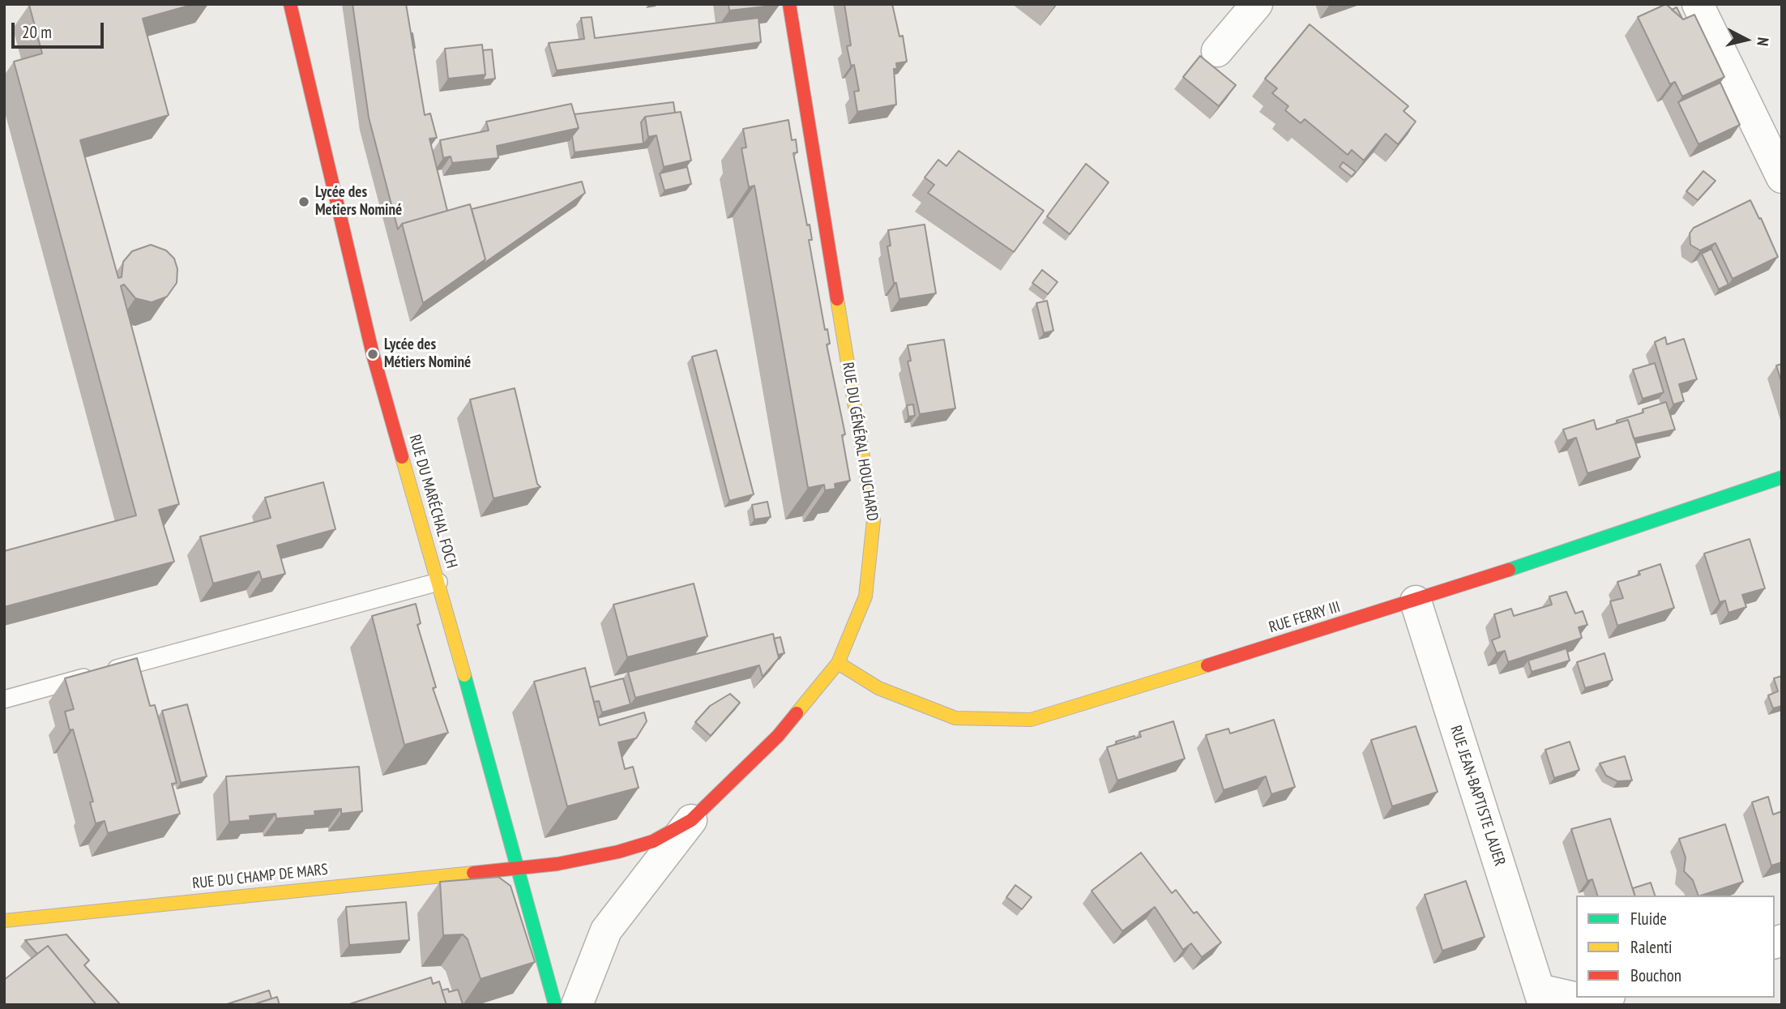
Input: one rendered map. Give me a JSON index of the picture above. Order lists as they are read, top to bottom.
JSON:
{
  "streets": {
    "street": [
      "RUE DU GÉNÉRAL HOUCHARD",
      "RUE DU MARÉCHAL FOCH",
      "RUE FERRY III",
      "RUE JEAN-BAPTISTE LAUER",
      "RUE DU CHAMP DE MARS"
    ]
  },
  "crossings": [
    ["RUE DU GÉNÉRAL HOUCHARD", "RUE DU MARÉCHAL FOCH"],
    ["RUE DU GÉNÉRAL HOUCHARD", "RUE FERRY III"],
    ["RUE DU GÉNÉRAL HOUCHARD", "RUE DU CHAMP DE MARS"],
    ["RUE DU MARÉCHAL FOCH", "RUE DU CHAMP DE MARS"],
    ["RUE FERRY III", "RUE JEAN-BAPTISTE LAUER"]
  ],
  "places": ["Lycée des Metiers Nominé", "Lycée des Métiers Nominé"],
  "legend": ["Fluide", "Ralenti", "Bouchon"],
  "scale_bar": "20 m",
  "north": "right"
}
